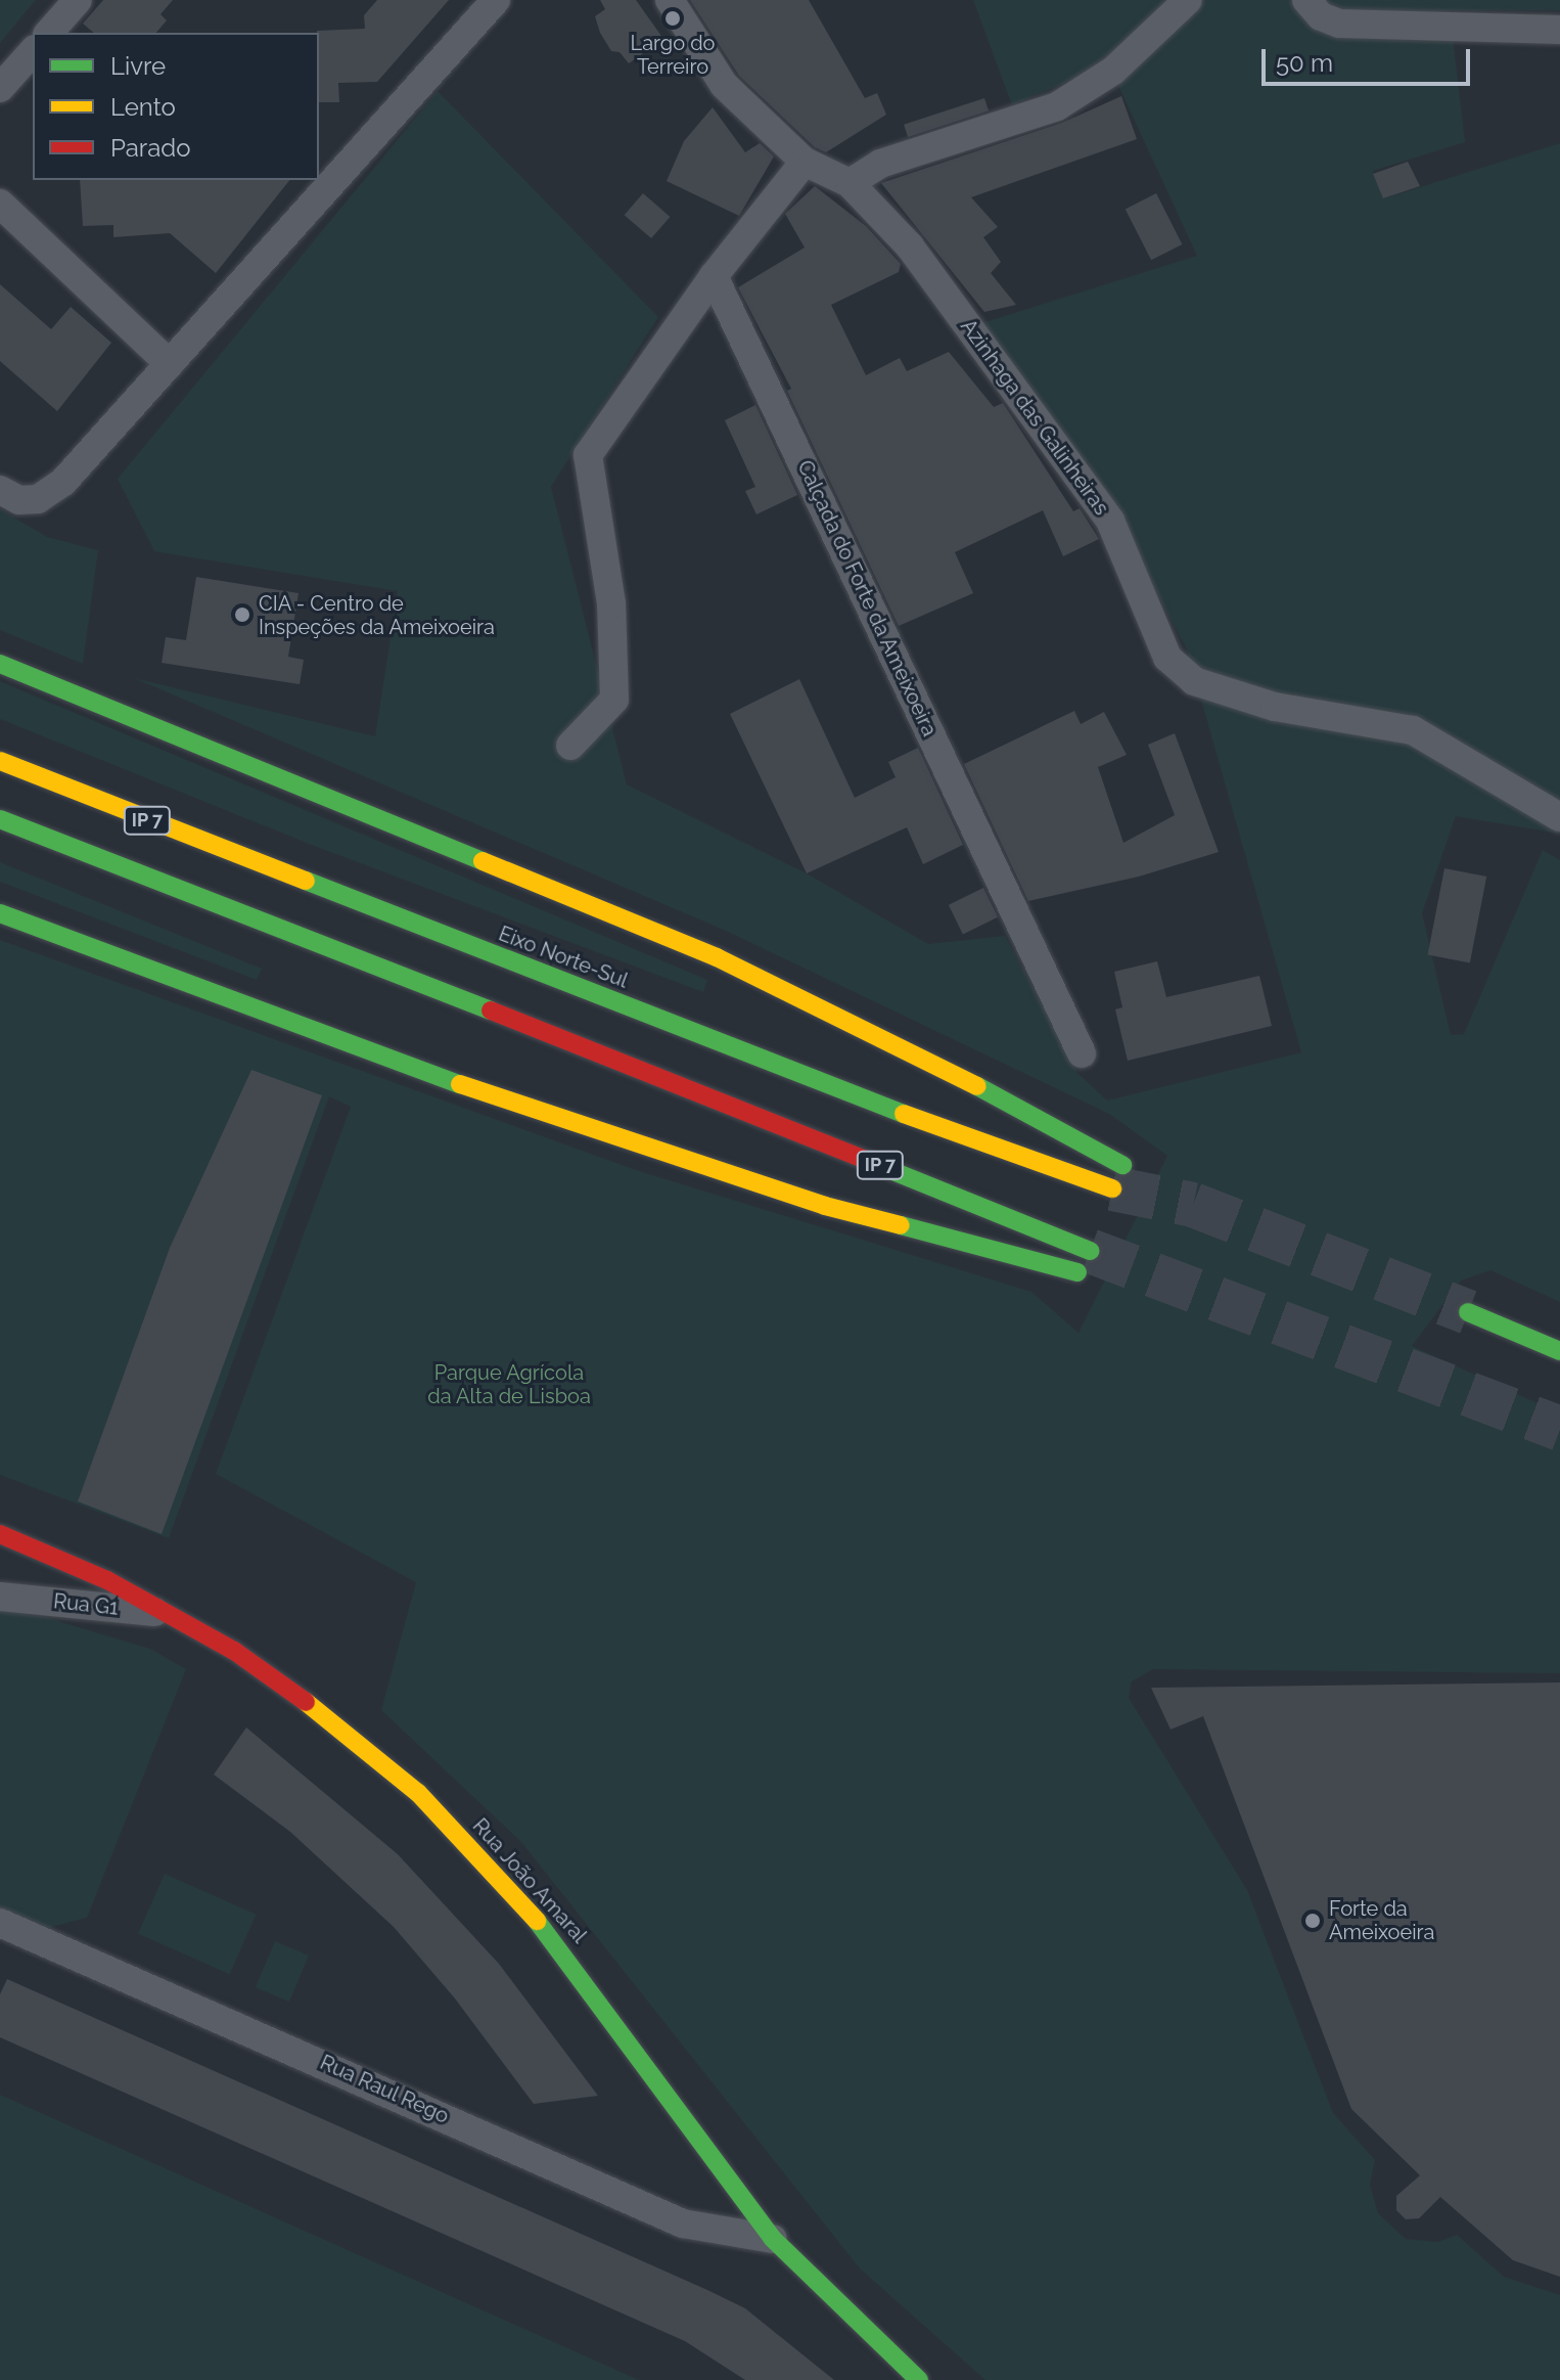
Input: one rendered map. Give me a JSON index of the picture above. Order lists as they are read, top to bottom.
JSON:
{
  "streets": {
    "main road": ["IP 7", "Eixo Norte-Sul", "Rua João Amaral"],
    "street": [
      "Azinhaga das Galinheiras",
      "Calçada do Forte da Ameixoeira",
      "Rua G1",
      "Rua Raul Rego"
    ]
  },
  "crossings": [
    ["Rua G1", "Rua João Amaral"],
    ["Rua João Amaral", "Rua Raul Rego"]
  ],
  "parks": ["Parque Agrícola da Alta de Lisboa"],
  "places": ["Largo do Terreiro", "CIA - Centro de Inspeções da Ameixoeira", "Forte da Ameixoeira"],
  "legend": ["Livre", "Lento", "Parado"],
  "scale_bar": "50 m"
}
